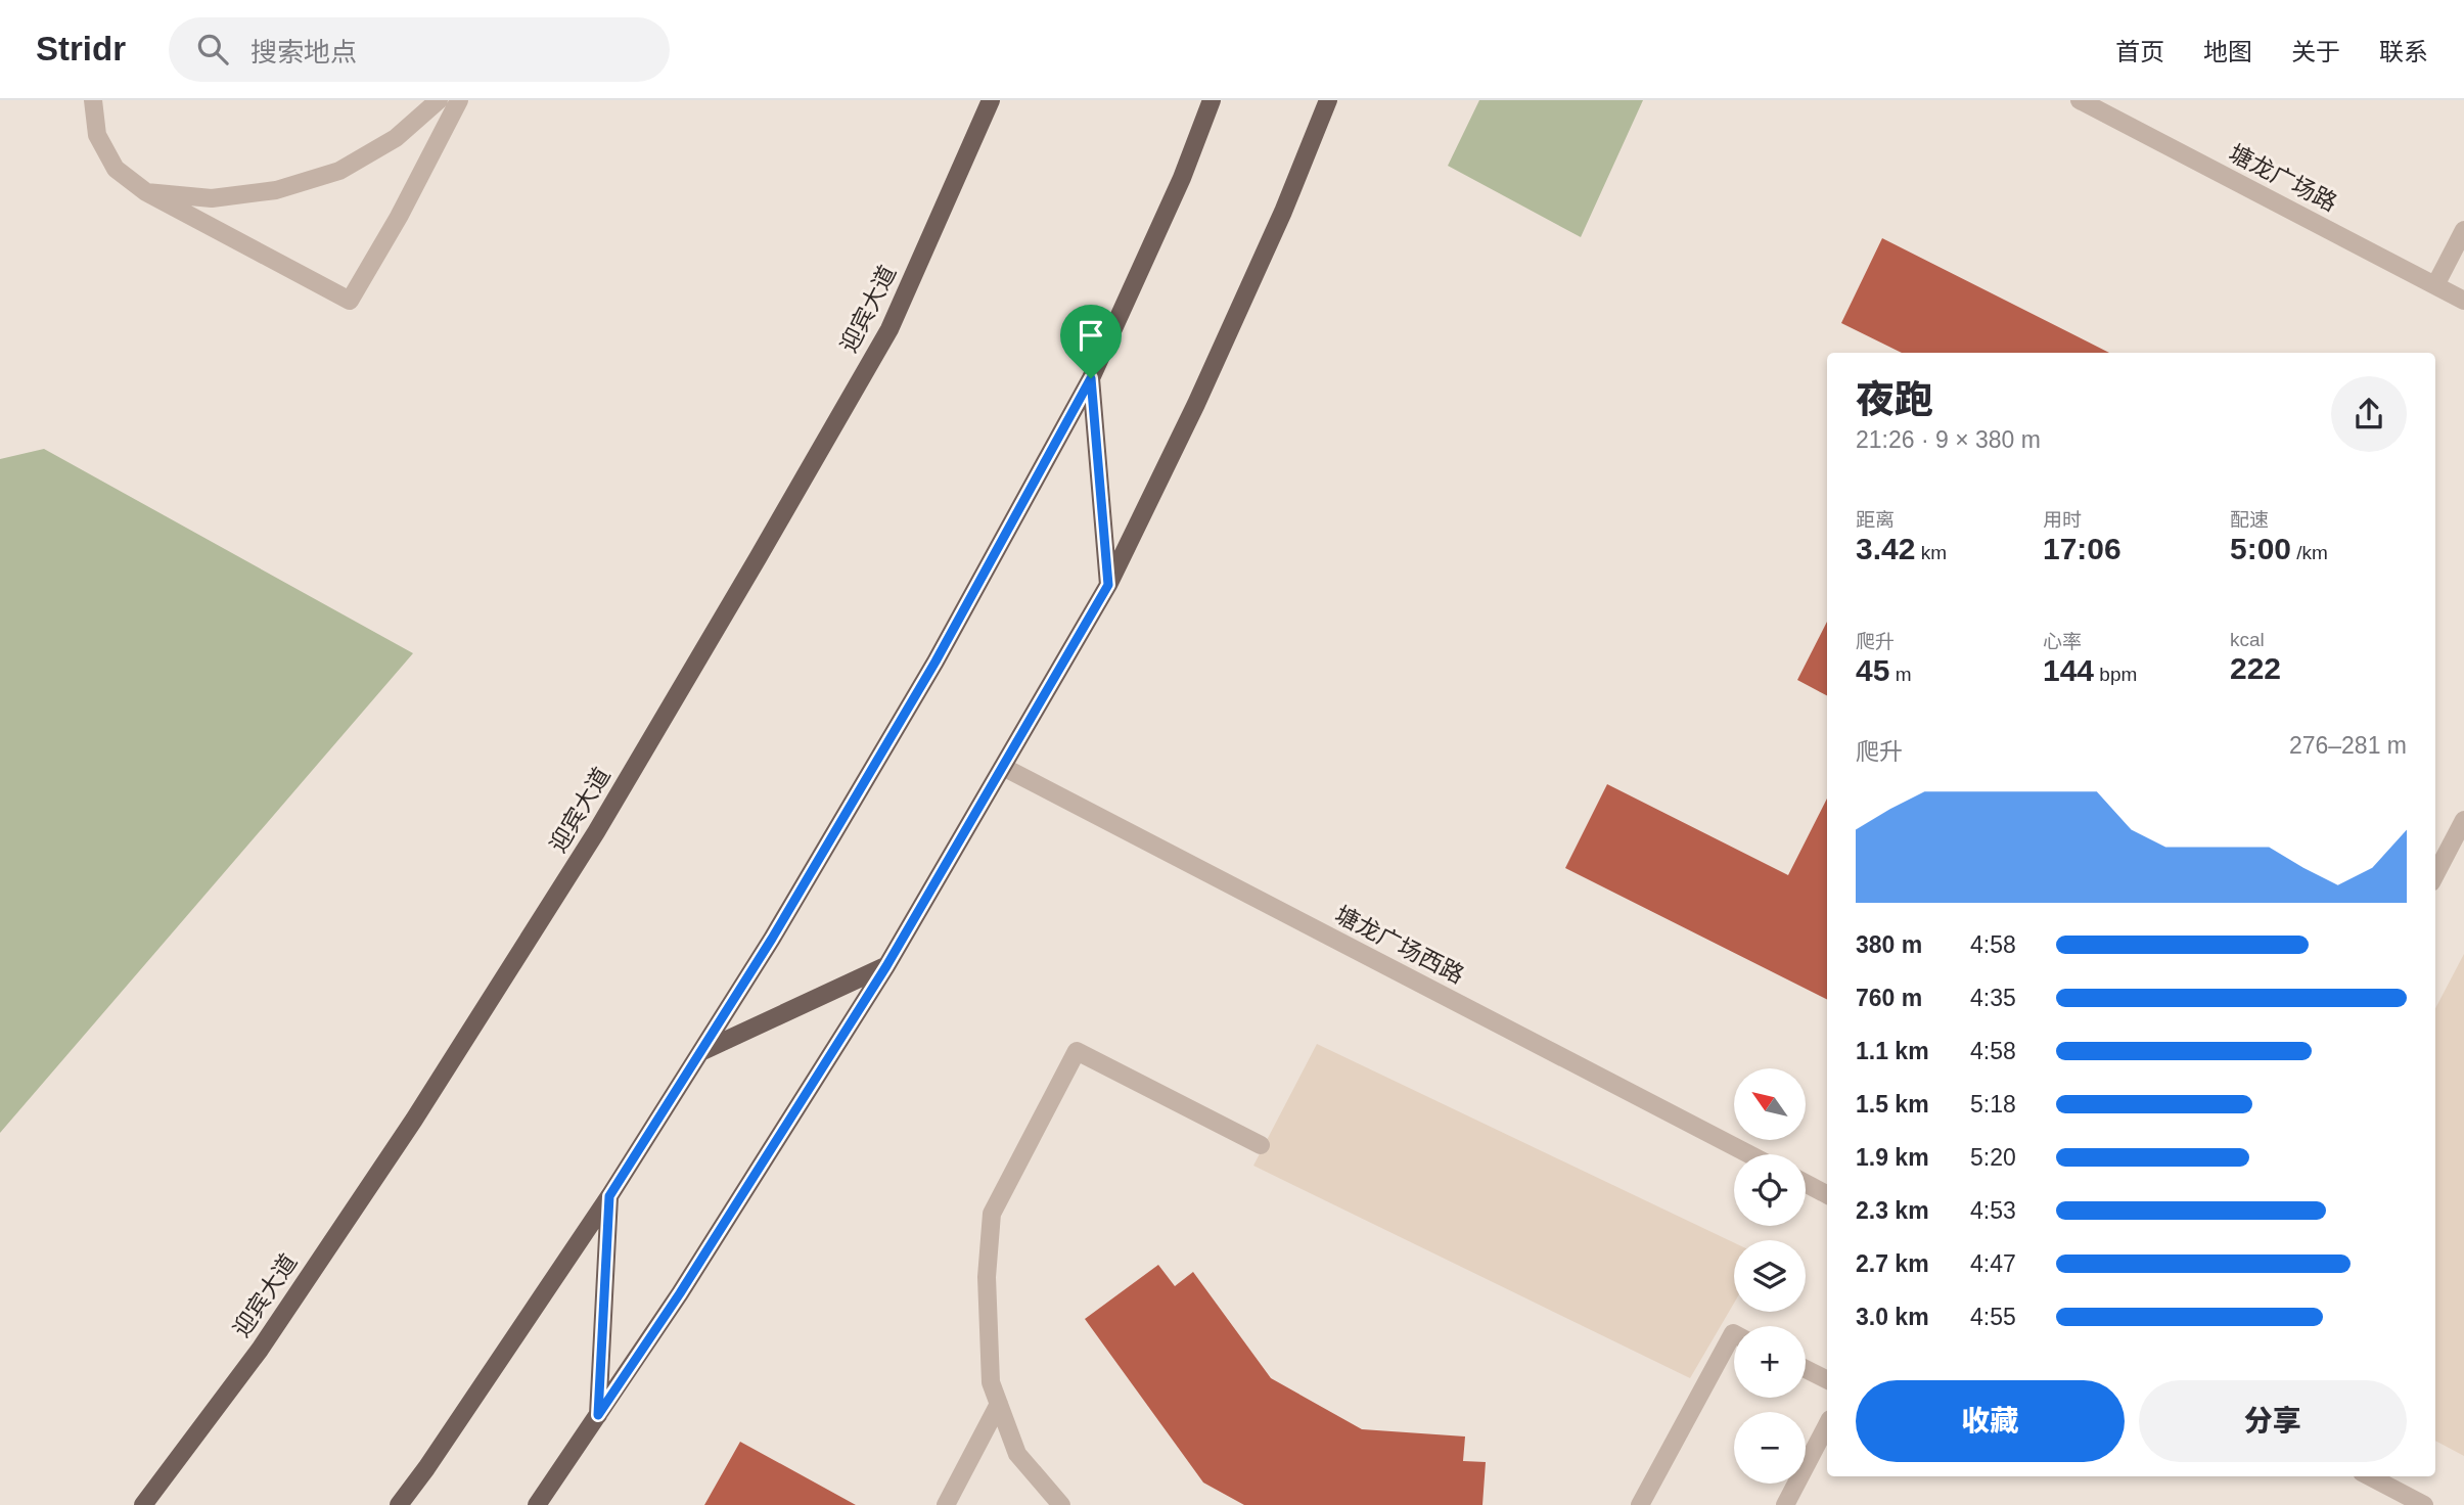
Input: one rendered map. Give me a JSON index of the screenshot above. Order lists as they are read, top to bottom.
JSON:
{
  "streets": {
    "main road": ["迎宾大道"],
    "street": ["塘龙广场路", "塘龙广场西路"]
  },
  "north": "top left",
  "page": {
    "header": "Stridr",
    "search": "搜索地点",
    "nav": [
      "首页",
      "地图",
      "关于",
      "联系"
    ],
    "heading": ["夜跑", "21:26 · 9 × 380 m"],
    "stats": [
      ["距离", "3.42 km"],
      ["用时", "17:06"],
      ["配速", "5:00 /km"],
      ["爬升", "45 m"],
      ["心率", "144 bpm"],
      ["kcal", "222"]
    ],
    "chart": ["爬升", "276–281 m"],
    "list": [
      {
        "name": "380 m",
        "note": "4:58"
      },
      {
        "name": "760 m",
        "note": "4:35"
      },
      {
        "name": "1.1 km",
        "note": "4:58"
      },
      {
        "name": "1.5 km",
        "note": "5:18"
      },
      {
        "name": "1.9 km",
        "note": "5:20"
      },
      {
        "name": "2.3 km",
        "note": "4:53"
      },
      {
        "name": "2.7 km",
        "note": "4:47"
      },
      {
        "name": "3.0 km",
        "note": "4:55"
      }
    ],
    "map_buttons": ["+", "−"],
    "buttons": ["收藏", "分享"]
  }
}
